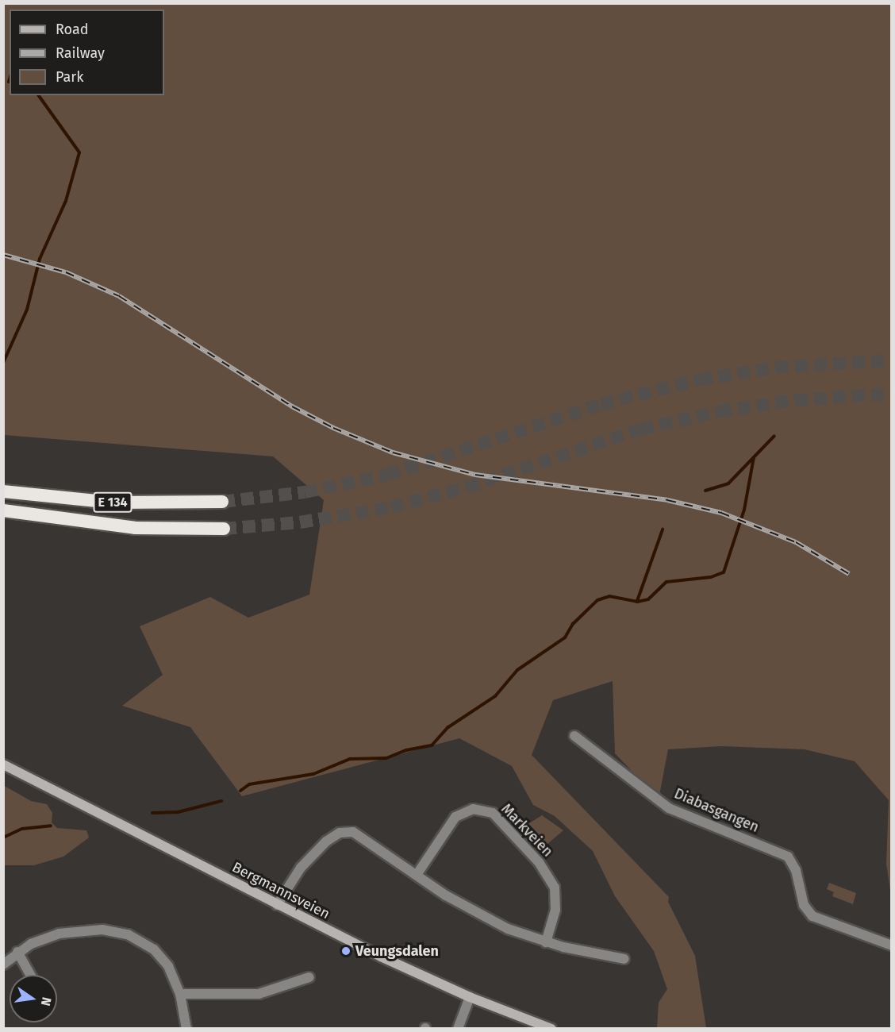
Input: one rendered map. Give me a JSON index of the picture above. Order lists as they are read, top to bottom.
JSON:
{
  "streets": {
    "highway": ["E 134"],
    "main road": ["Bergmannsveien"],
    "street": ["Diabasgangen", "Markveien"]
  },
  "places": ["Veungsdalen"],
  "legend": ["Road", "Railway", "Park"],
  "north": "right"
}
